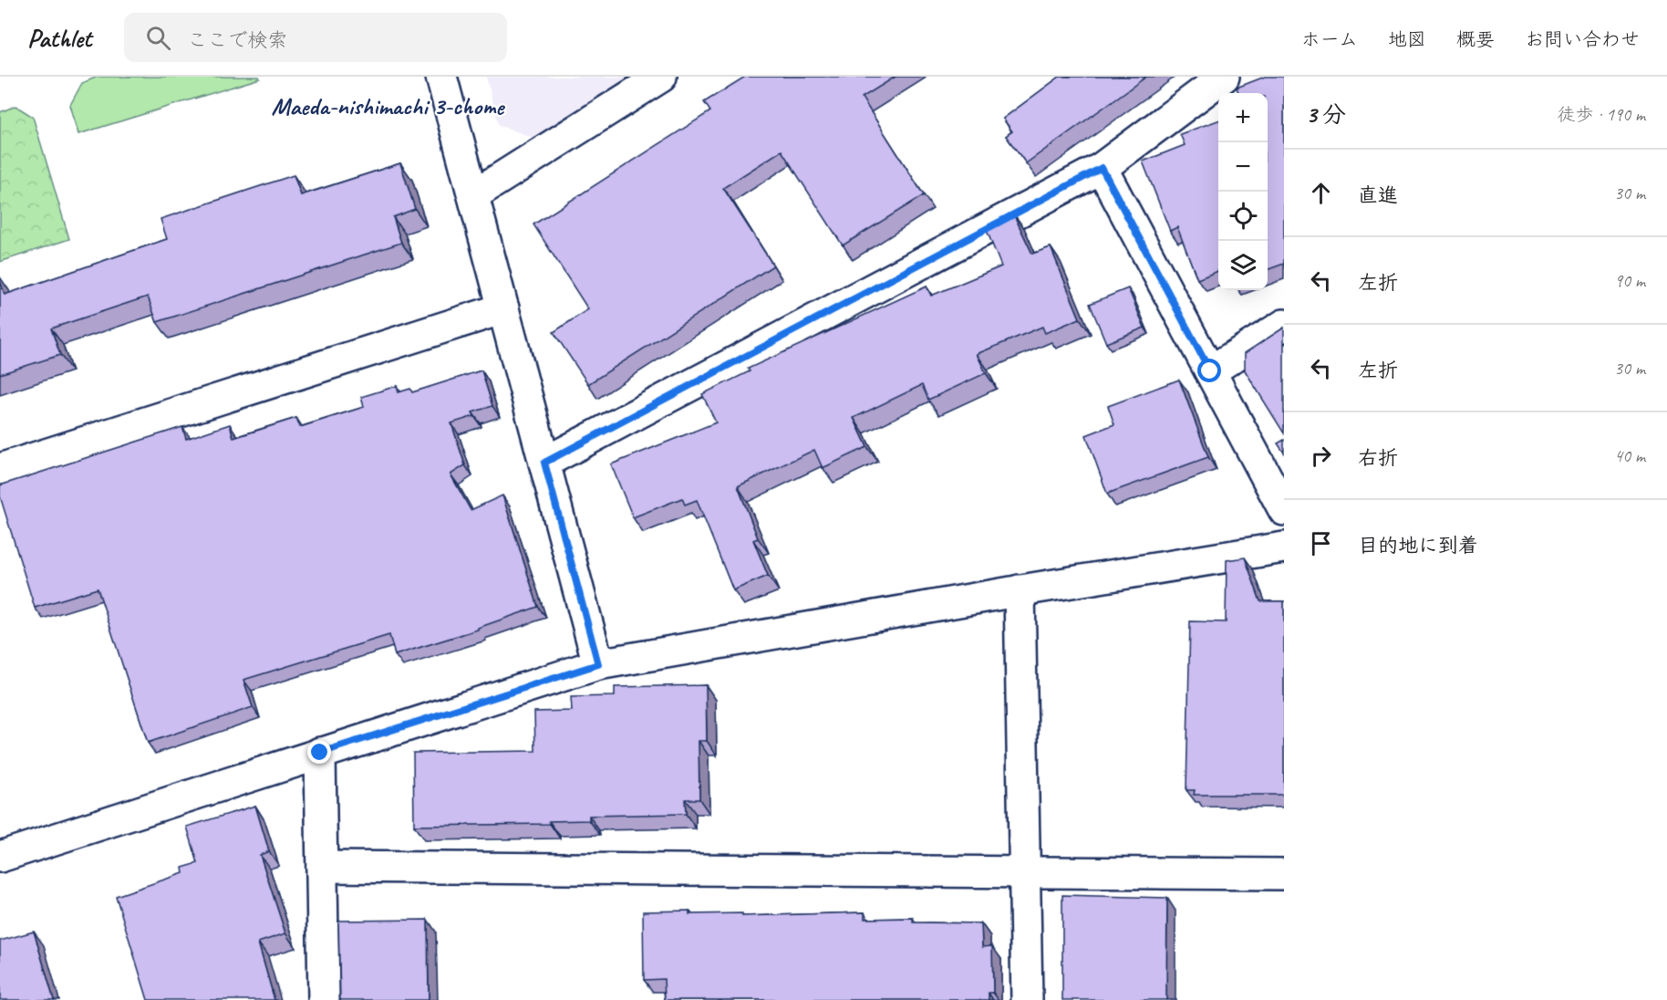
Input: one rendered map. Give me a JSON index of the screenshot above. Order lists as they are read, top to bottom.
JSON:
{
  "districts": ["Maeda-nishimachi 3-chome"],
  "page": {
    "header": "Pathlet",
    "search": "ここで検索",
    "nav": [
      "ホーム",
      "地図",
      "概要",
      "お問い合わせ"
    ],
    "heading": ["3 分", "徒歩 · 190 m"],
    "map_buttons": ["+", "−"],
    "list": [
      ["直進", "30 m"],
      ["左折", "90 m"],
      ["左折", "30 m"],
      ["右折", "40 m"],
      "目的地に到着"
    ]
  }
}
